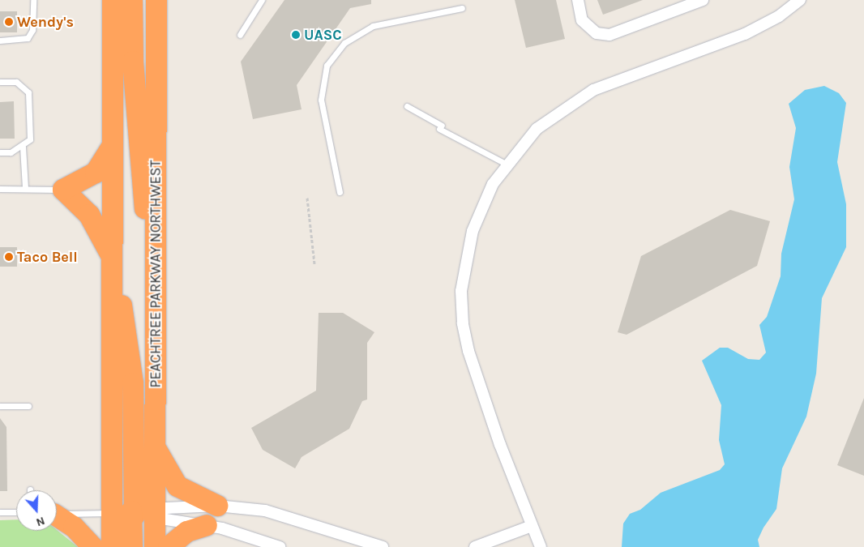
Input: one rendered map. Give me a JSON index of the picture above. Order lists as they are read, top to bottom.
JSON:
{
  "streets": {
    "highway": ["PEACHTREE PARKWAY NORTHWEST"]
  },
  "places": ["Wendy's", "UASC", "Taco Bell"],
  "north": "bottom"
}
